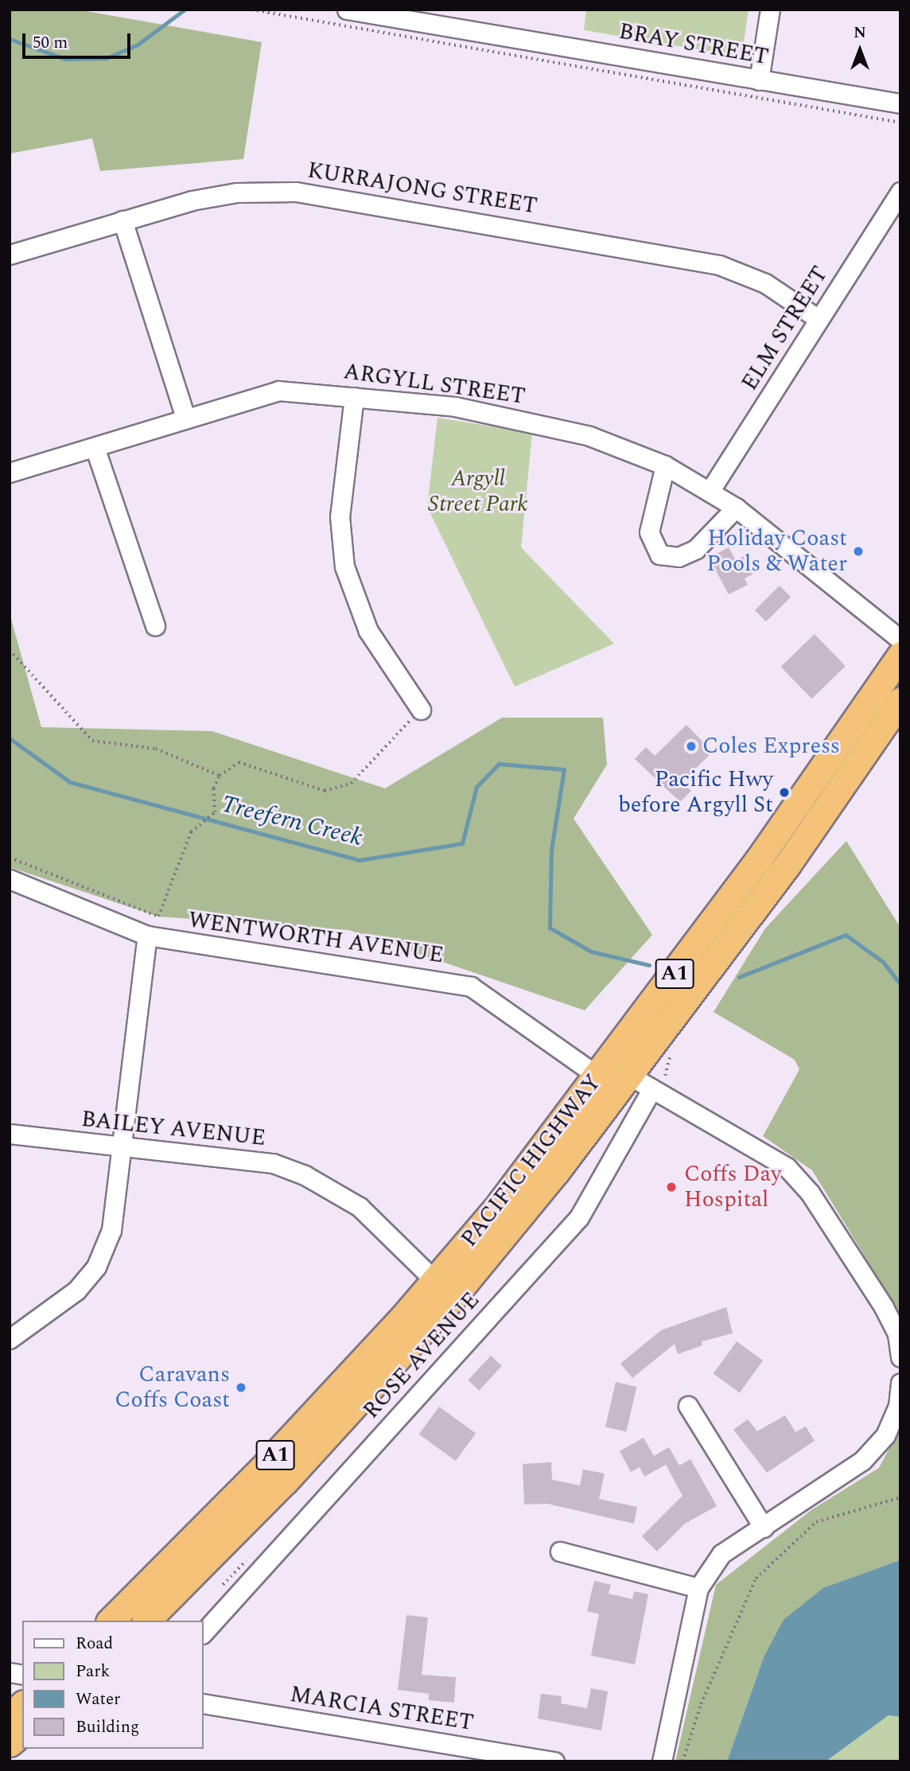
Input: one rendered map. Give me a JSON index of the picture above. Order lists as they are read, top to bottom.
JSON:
{
  "streets": {
    "highway": ["A1", "PACIFIC HIGHWAY"],
    "street": [
      "BRAY STREET",
      "KURRAJONG STREET",
      "ELM STREET",
      "ARGYLL STREET",
      "WENTWORTH AVENUE",
      "BAILEY AVENUE",
      "ROSE AVENUE",
      "MARCIA STREET"
    ]
  },
  "crossings": [
    ["KURRAJONG STREET", "ELM STREET"],
    ["ELM STREET", "ARGYLL STREET"],
    ["WENTWORTH AVENUE", "PACIFIC HIGHWAY"],
    ["BAILEY AVENUE", "PACIFIC HIGHWAY"],
    ["PACIFIC HIGHWAY", "ROSE AVENUE"]
  ],
  "water": ["Treefern Creek"],
  "parks": ["Argyll Street Park"],
  "places": [
    "Holiday Coast Pools & Water",
    "Coles Express",
    "Pacific Hwy before Argyll St",
    "Coffs Day Hospital",
    "Caravans Coffs Coast"
  ],
  "legend": [
    "Road",
    "Park",
    "Water",
    "Building"
  ],
  "scale_bar": "50 m",
  "north": "top"
}
